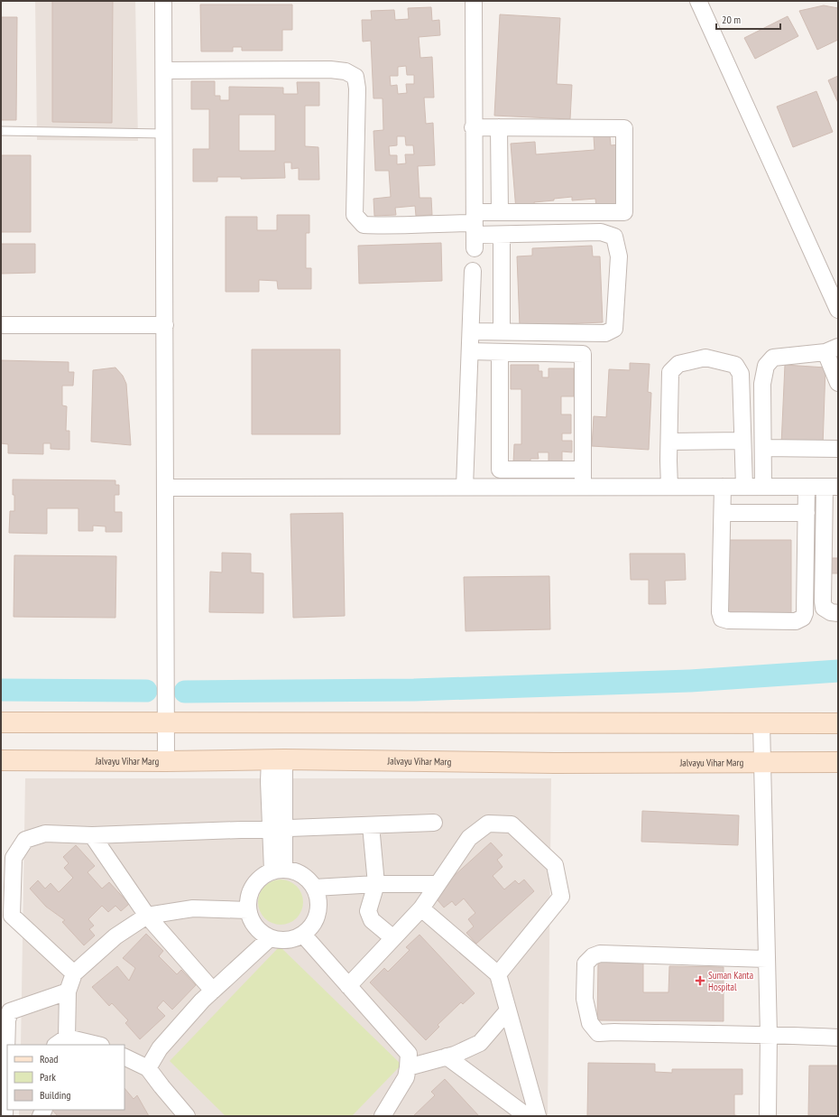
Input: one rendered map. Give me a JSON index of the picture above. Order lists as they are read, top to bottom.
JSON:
{
  "streets": {
    "main road": ["Jalvayu Vihar Marg"]
  },
  "places": {
    "health": ["Suman Kanta Hospital"]
  },
  "legend": ["Road", "Park", "Building"],
  "scale_bar": "20 m"
}
